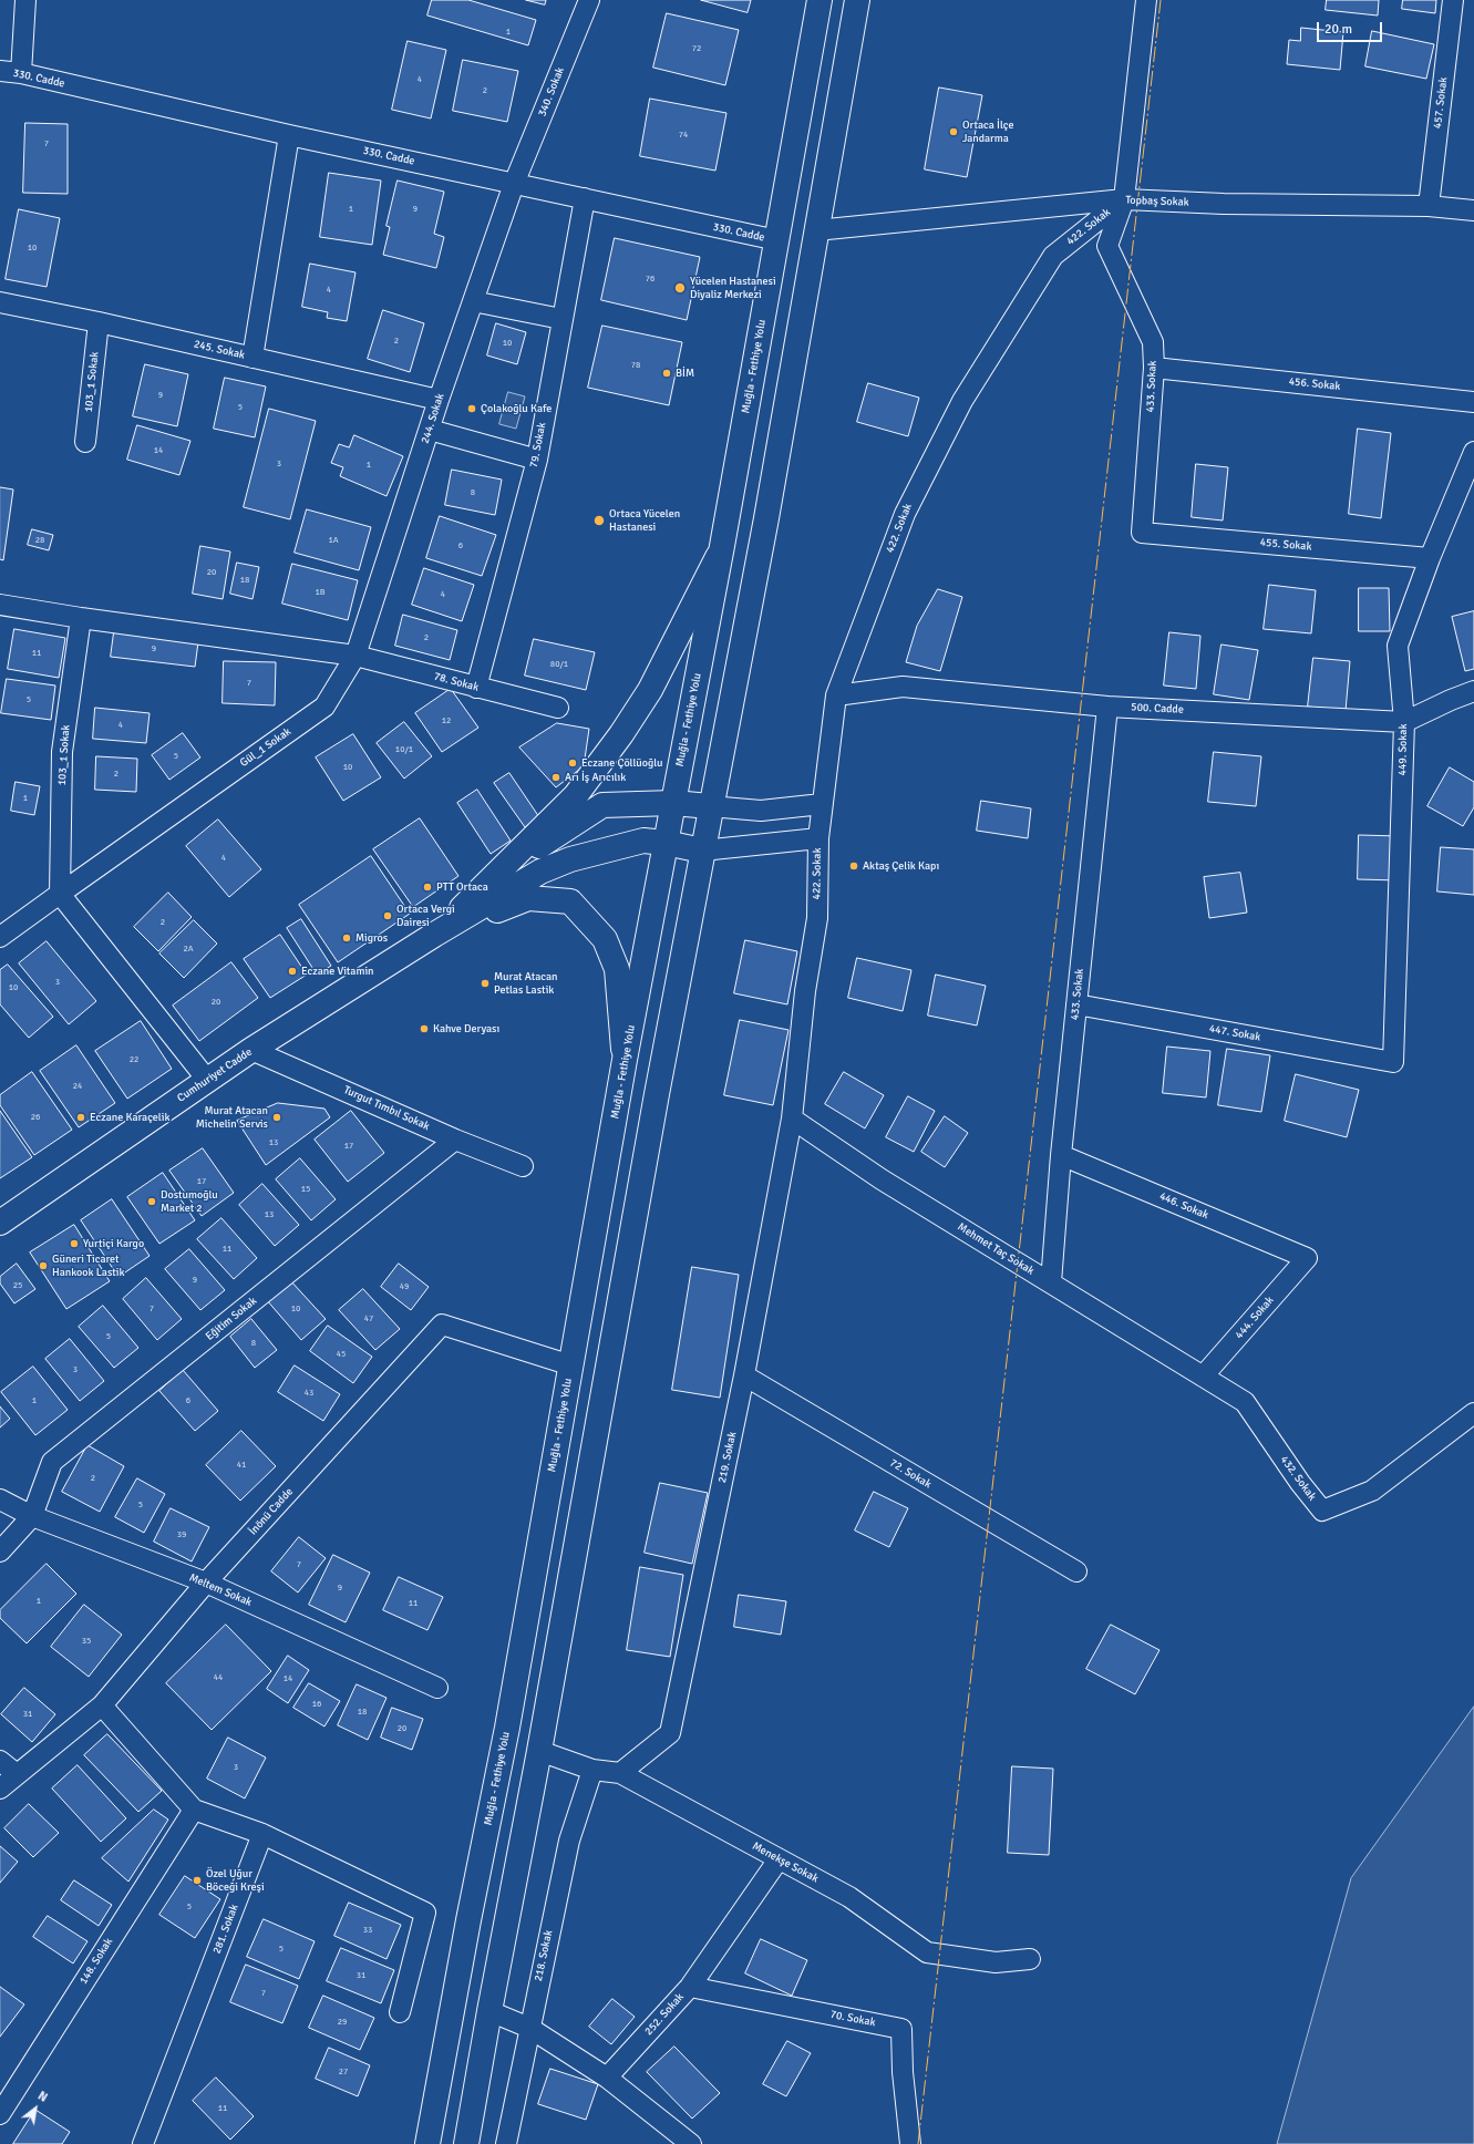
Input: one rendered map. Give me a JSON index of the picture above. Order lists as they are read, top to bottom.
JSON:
{
  "streets": {
    "main road": ["Muğla - Fethiye Yolu", "Cumhuriyet Cadde"],
    "street": [
      "330. Cadde",
      "340. Sokak",
      "457. Sokak",
      "Topbaş Sokak",
      "422. Sokak",
      "245. Sokak",
      "103_1 Sokak",
      "456. Sokak",
      "433. Sokak",
      "244. Sokak",
      "79. Sokak",
      "455. Sokak",
      "78. Sokak",
      "500. Cadde",
      "Gül_1 Sokak",
      "449. Sokak",
      "447. Sokak",
      "Turgut Tımbıl Sokak",
      "446. Sokak",
      "Mehmet Taç Sokak",
      "444. Sokak",
      "Eğitim Sokak",
      "219. Sokak",
      "72. Sokak",
      "432. Sokak",
      "İnönü Cadde",
      "Meltem Sokak",
      "Menekşe Sokak",
      "281. Sokak",
      "218. Sokak",
      "148. Sokak",
      "252. Sokak",
      "70. Sokak"
    ]
  },
  "crossings": [
    ["330. Cadde", "340. Sokak"],
    ["330. Cadde", "Muğla - Fethiye Yolu"],
    ["330. Cadde", "244. Sokak"],
    ["330. Cadde", "79. Sokak"],
    ["340. Sokak", "244. Sokak"],
    ["457. Sokak", "Topbaş Sokak"],
    ["Topbaş Sokak", "422. Sokak"],
    ["Topbaş Sokak", "433. Sokak"],
    ["422. Sokak", "433. Sokak"],
    ["422. Sokak", "500. Cadde"],
    ["422. Sokak", "Mehmet Taç Sokak"],
    ["422. Sokak", "219. Sokak"],
    ["245. Sokak", "103_1 Sokak"],
    ["245. Sokak", "244. Sokak"],
    ["Muğla - Fethiye Yolu", "İnönü Cadde"],
    ["103_1 Sokak", "Gül_1 Sokak"],
    ["456. Sokak", "433. Sokak"],
    ["433. Sokak", "455. Sokak"],
    ["433. Sokak", "500. Cadde"],
    ["433. Sokak", "447. Sokak"],
    ["433. Sokak", "446. Sokak"],
    ["433. Sokak", "Mehmet Taç Sokak"],
    ["244. Sokak", "78. Sokak"],
    ["244. Sokak", "Gül_1 Sokak"],
    ["79. Sokak", "78. Sokak"],
    ["455. Sokak", "449. Sokak"],
    ["78. Sokak", "Gül_1 Sokak"],
    ["500. Cadde", "449. Sokak"],
    ["449. Sokak", "447. Sokak"],
    ["Cumhuriyet Cadde", "Turgut Tımbıl Sokak"],
    ["Turgut Tımbıl Sokak", "Eğitim Sokak"],
    ["446. Sokak", "444. Sokak"],
    ["Mehmet Taç Sokak", "444. Sokak"],
    ["Mehmet Taç Sokak", "219. Sokak"],
    ["Mehmet Taç Sokak", "432. Sokak"],
    ["444. Sokak", "432. Sokak"],
    ["Eğitim Sokak", "Meltem Sokak"],
    ["219. Sokak", "72. Sokak"],
    ["219. Sokak", "Menekşe Sokak"],
    ["İnönü Cadde", "Meltem Sokak"],
    ["Menekşe Sokak", "218. Sokak"],
    ["Menekşe Sokak", "252. Sokak"],
    ["252. Sokak", "70. Sokak"]
  ],
  "places": [
    "Ortaca İlçe Jandarma",
    "Yücelen Hastanesi Diyaliz Merkezi",
    "BİM",
    "Çolakoğlu Kafe",
    "Ortaca Yücelen Hastanesi",
    "Eczane Çöllüoğlu",
    "Arı İş Arıcılık",
    "Aktaş Çelik Kapı",
    "PTT Ortaca",
    "Ortaca Vergi Dairesi",
    "Migros",
    "Eczane Vitamin",
    "Murat Atacan Petlas Lastik",
    "Kahve Deryası",
    "Eczane Karaçelik",
    "Murat Atacan Michelin Servis",
    "Dostumoğlu Market 2",
    "Yurtiçi Kargo",
    "Güneri Ticaret Hankook Lastik",
    "Özel Uğur Böceği Kreşi"
  ],
  "house_numbers": [
    "1",
    "72",
    "4",
    "2",
    "74",
    "7",
    "1",
    "9",
    "10",
    "76",
    "4",
    "2",
    "10",
    "78",
    "9",
    "5",
    "14",
    "3",
    "1",
    "8",
    "28",
    "1A",
    "6",
    "20",
    "18",
    "1B",
    "4",
    "2",
    "9",
    "11",
    "80/1",
    "7",
    "5",
    "12",
    "4",
    "10/1",
    "5",
    "10",
    "2",
    "1",
    "4",
    "2",
    "2A",
    "3",
    "10",
    "20",
    "22",
    "24",
    "26",
    "13",
    "17",
    "17",
    "15",
    "13",
    "11",
    "9",
    "25",
    "49",
    "7",
    "10",
    "47",
    "5",
    "8",
    "45",
    "3",
    "43",
    "1",
    "6",
    "41",
    "2",
    "5",
    "39",
    "7",
    "9",
    "1",
    "11",
    "35",
    "44",
    "14",
    "16",
    "18",
    "31",
    "20",
    "3",
    "5",
    "33",
    "5",
    "31",
    "7",
    "29",
    "27",
    "11"
  ],
  "scale_bar": "20 m",
  "north": "top right"
}
